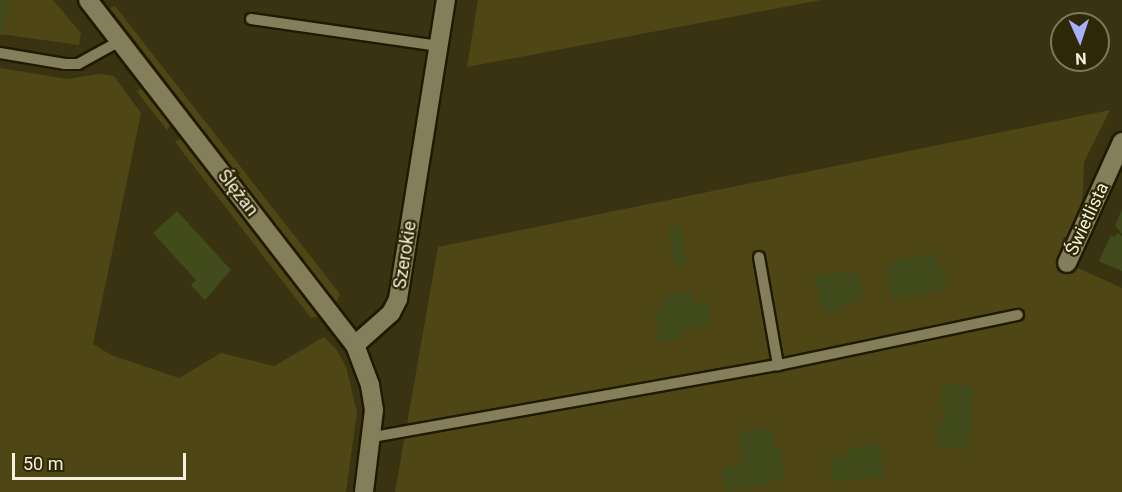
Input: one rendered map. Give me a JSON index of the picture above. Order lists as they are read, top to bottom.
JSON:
{
  "streets": {
    "street": ["Ślężan", "Świetlista", "Szerokie"]
  },
  "crossings": [
    ["Ślężan", "Szerokie"]
  ],
  "scale_bar": "50 m",
  "north": "bottom"
}
